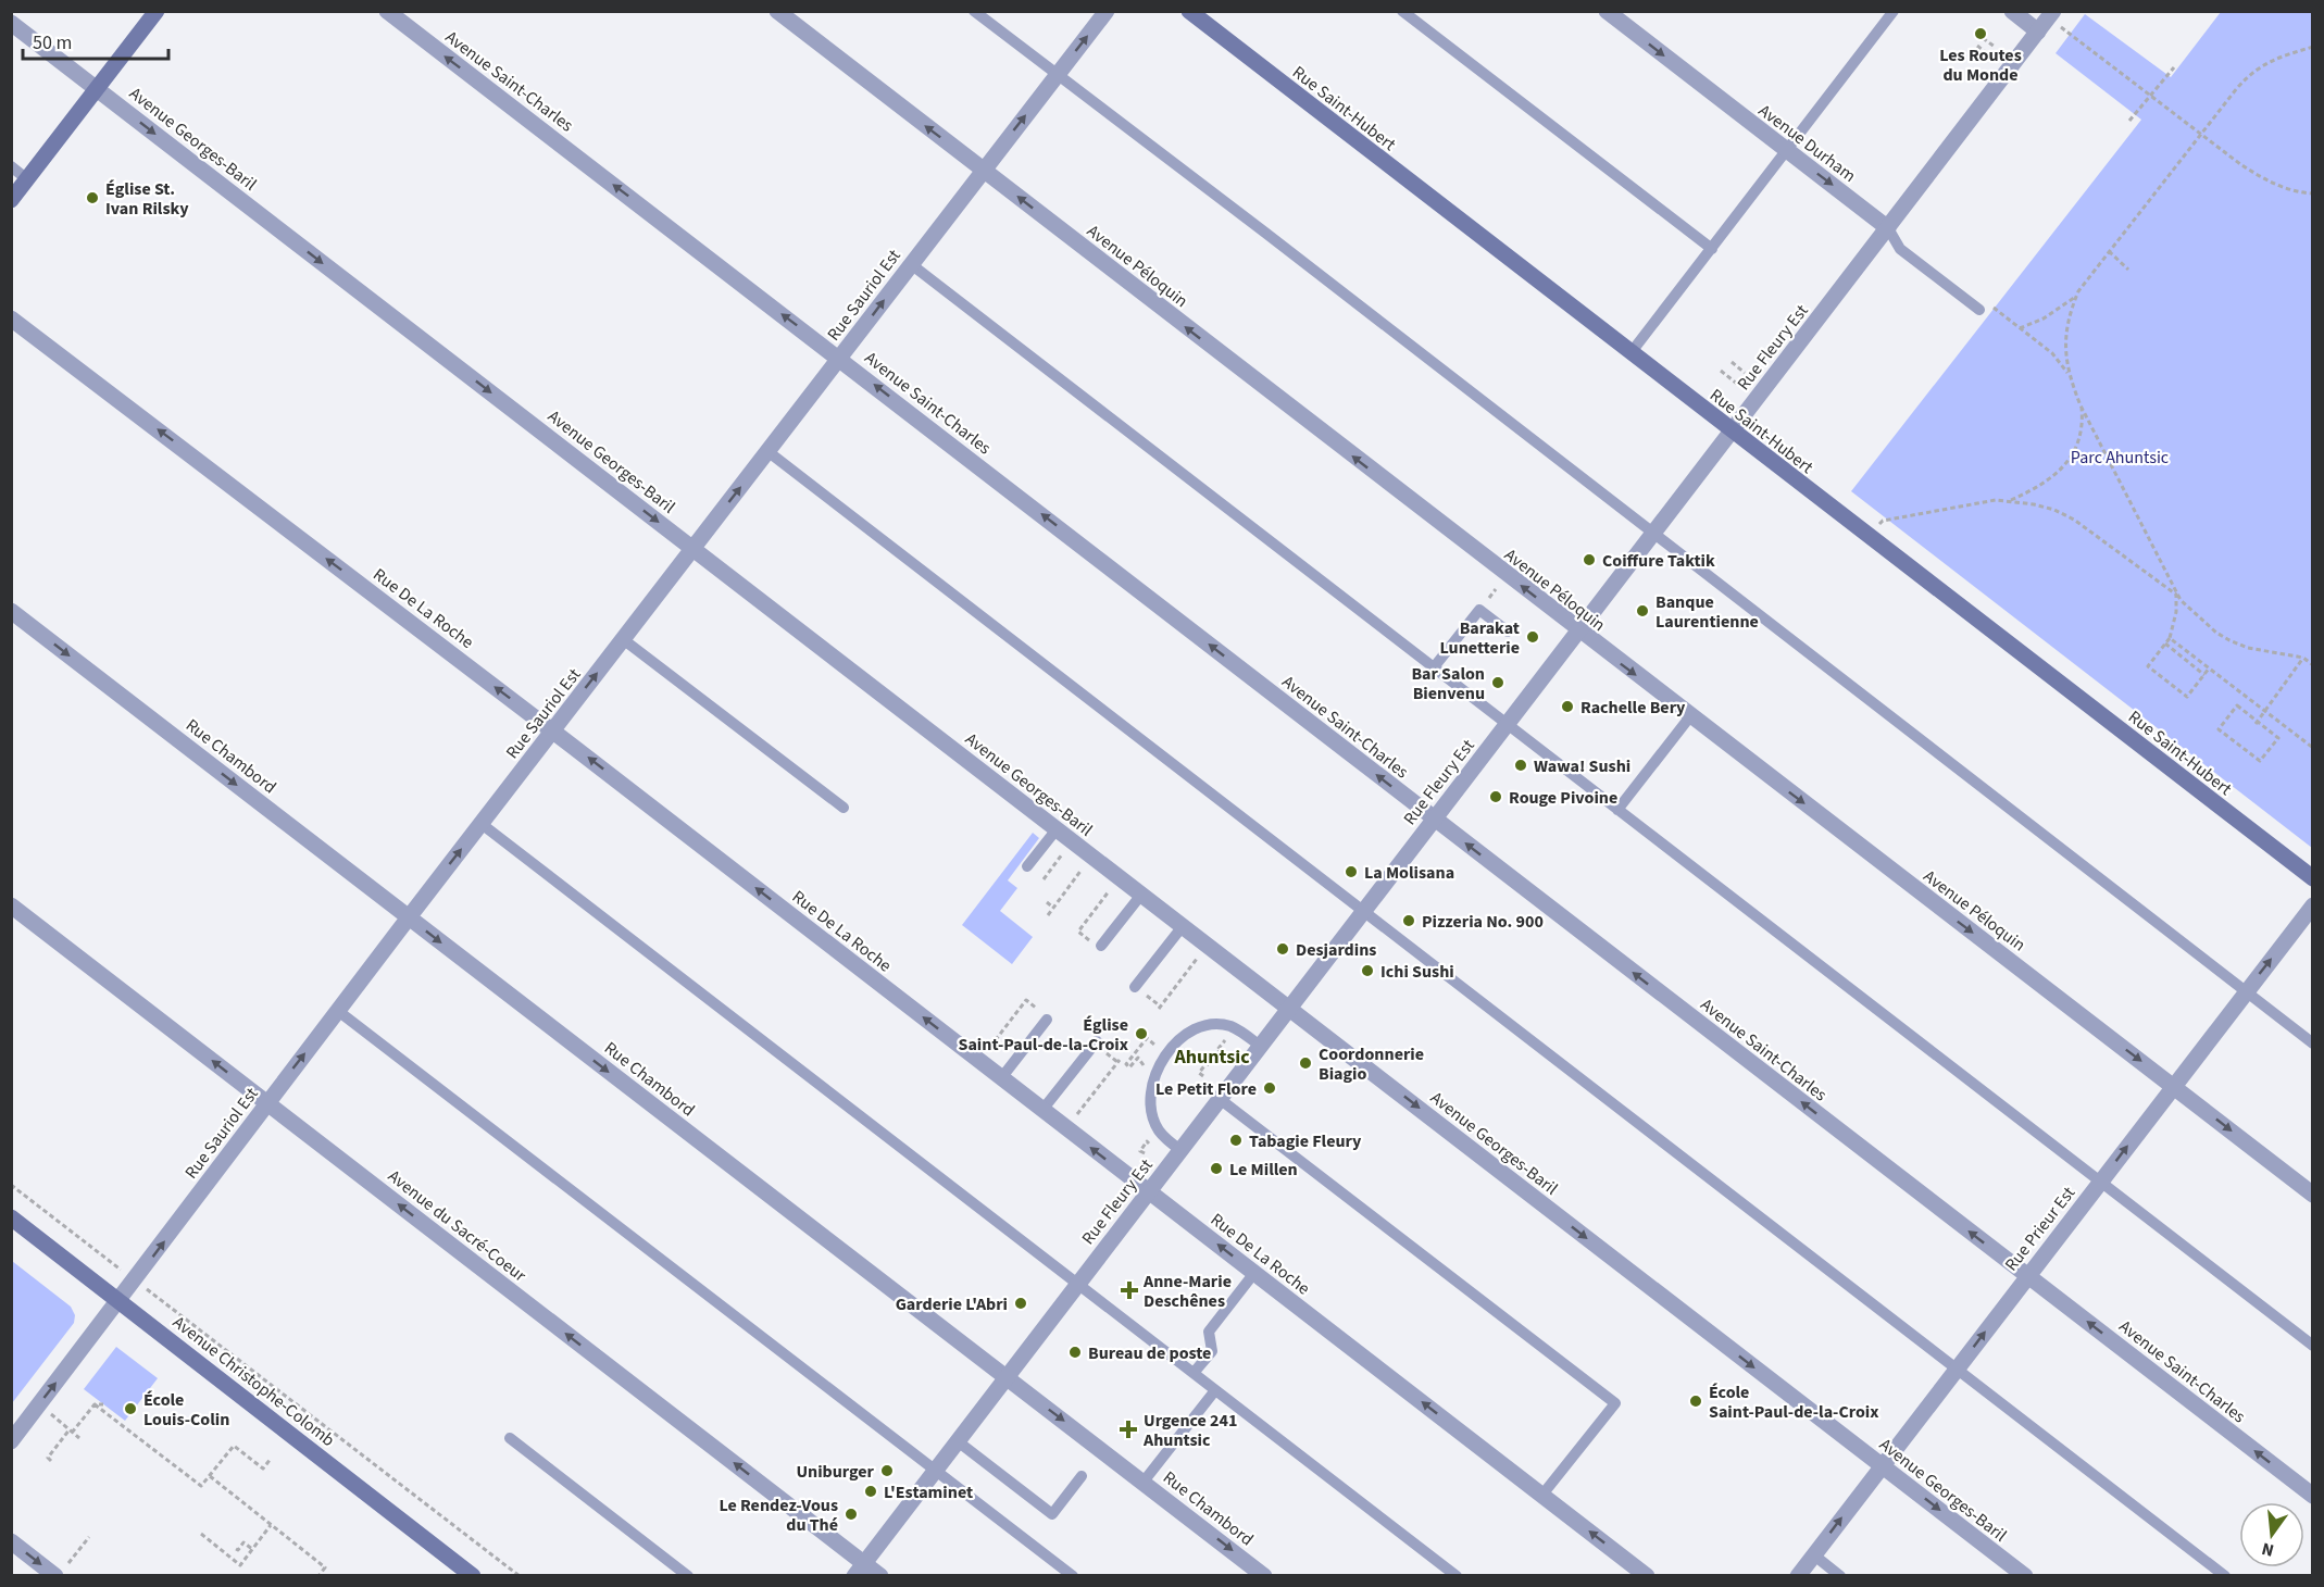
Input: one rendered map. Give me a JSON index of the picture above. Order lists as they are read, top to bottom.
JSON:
{
  "streets": {
    "main road": ["Rue Saint-Hubert", "Avenue Christophe-Colomb"],
    "street": [
      "Avenue Saint-Charles",
      "Avenue Georges-Baril",
      "Avenue Durham",
      "Avenue Péloquin",
      "Rue Sauriol Est",
      "Rue Fleury Est",
      "Rue De La Roche",
      "Rue Chambord",
      "Avenue du Sacré-Coeur",
      "Rue Prieur Est"
    ]
  },
  "crossings": [
    ["Avenue Saint-Charles", "Rue Sauriol Est"],
    ["Avenue Saint-Charles", "Rue Fleury Est"],
    ["Avenue Saint-Charles", "Rue Prieur Est"],
    ["Rue Saint-Hubert", "Rue Fleury Est"],
    ["Avenue Georges-Baril", "Rue Sauriol Est"],
    ["Avenue Georges-Baril", "Rue Fleury Est"],
    ["Avenue Georges-Baril", "Rue Prieur Est"],
    ["Avenue Durham", "Rue Fleury Est"],
    ["Avenue Péloquin", "Rue Sauriol Est"],
    ["Avenue Péloquin", "Rue Fleury Est"],
    ["Avenue Péloquin", "Rue Prieur Est"],
    ["Rue Sauriol Est", "Rue De La Roche"],
    ["Rue Sauriol Est", "Rue Chambord"],
    ["Rue Sauriol Est", "Avenue du Sacré-Coeur"],
    ["Rue Sauriol Est", "Avenue Christophe-Colomb"],
    ["Rue Fleury Est", "Rue De La Roche"],
    ["Rue Fleury Est", "Rue Chambord"],
    ["Rue Fleury Est", "Avenue du Sacré-Coeur"]
  ],
  "one_way": [
    "Avenue Saint-Charles",
    "Avenue Georges-Baril",
    "Avenue Durham",
    "Rue Sauriol Est",
    "Rue De La Roche",
    "Rue Chambord",
    "Avenue du Sacré-Coeur",
    "Rue Prieur Est"
  ],
  "districts": ["Ahuntsic"],
  "parks": ["Parc Ahuntsic"],
  "places": {
    "other": [
      "Les Routes du Monde",
      "Église St. Ivan Rilsky",
      "Coiffure Taktik",
      "Banque Laurentienne",
      "Barakat Lunetterie",
      "Bar Salon Bienvenu",
      "Rachelle Bery",
      "Wawa! Sushi",
      "Rouge Pivoine",
      "La Molisana",
      "Pizzeria No. 900",
      "Desjardins",
      "Ichi Sushi",
      "Église Saint-Paul-de-la-Croix",
      "Coordonnerie Biagio",
      "Le Petit Flore",
      "Tabagie Fleury",
      "Le Millen",
      "Garderie L'Abri",
      "Bureau de poste",
      "École Saint-Paul-de-la-Croix",
      "École Louis-Colin",
      "Uniburger",
      "L'Estaminet",
      "Le Rendez-Vous du Thé"
    ],
    "health": ["Anne-Marie Deschênes", "Urgence 241 Ahuntsic"]
  },
  "scale_bar": "50 m",
  "north": "bottom"
}
